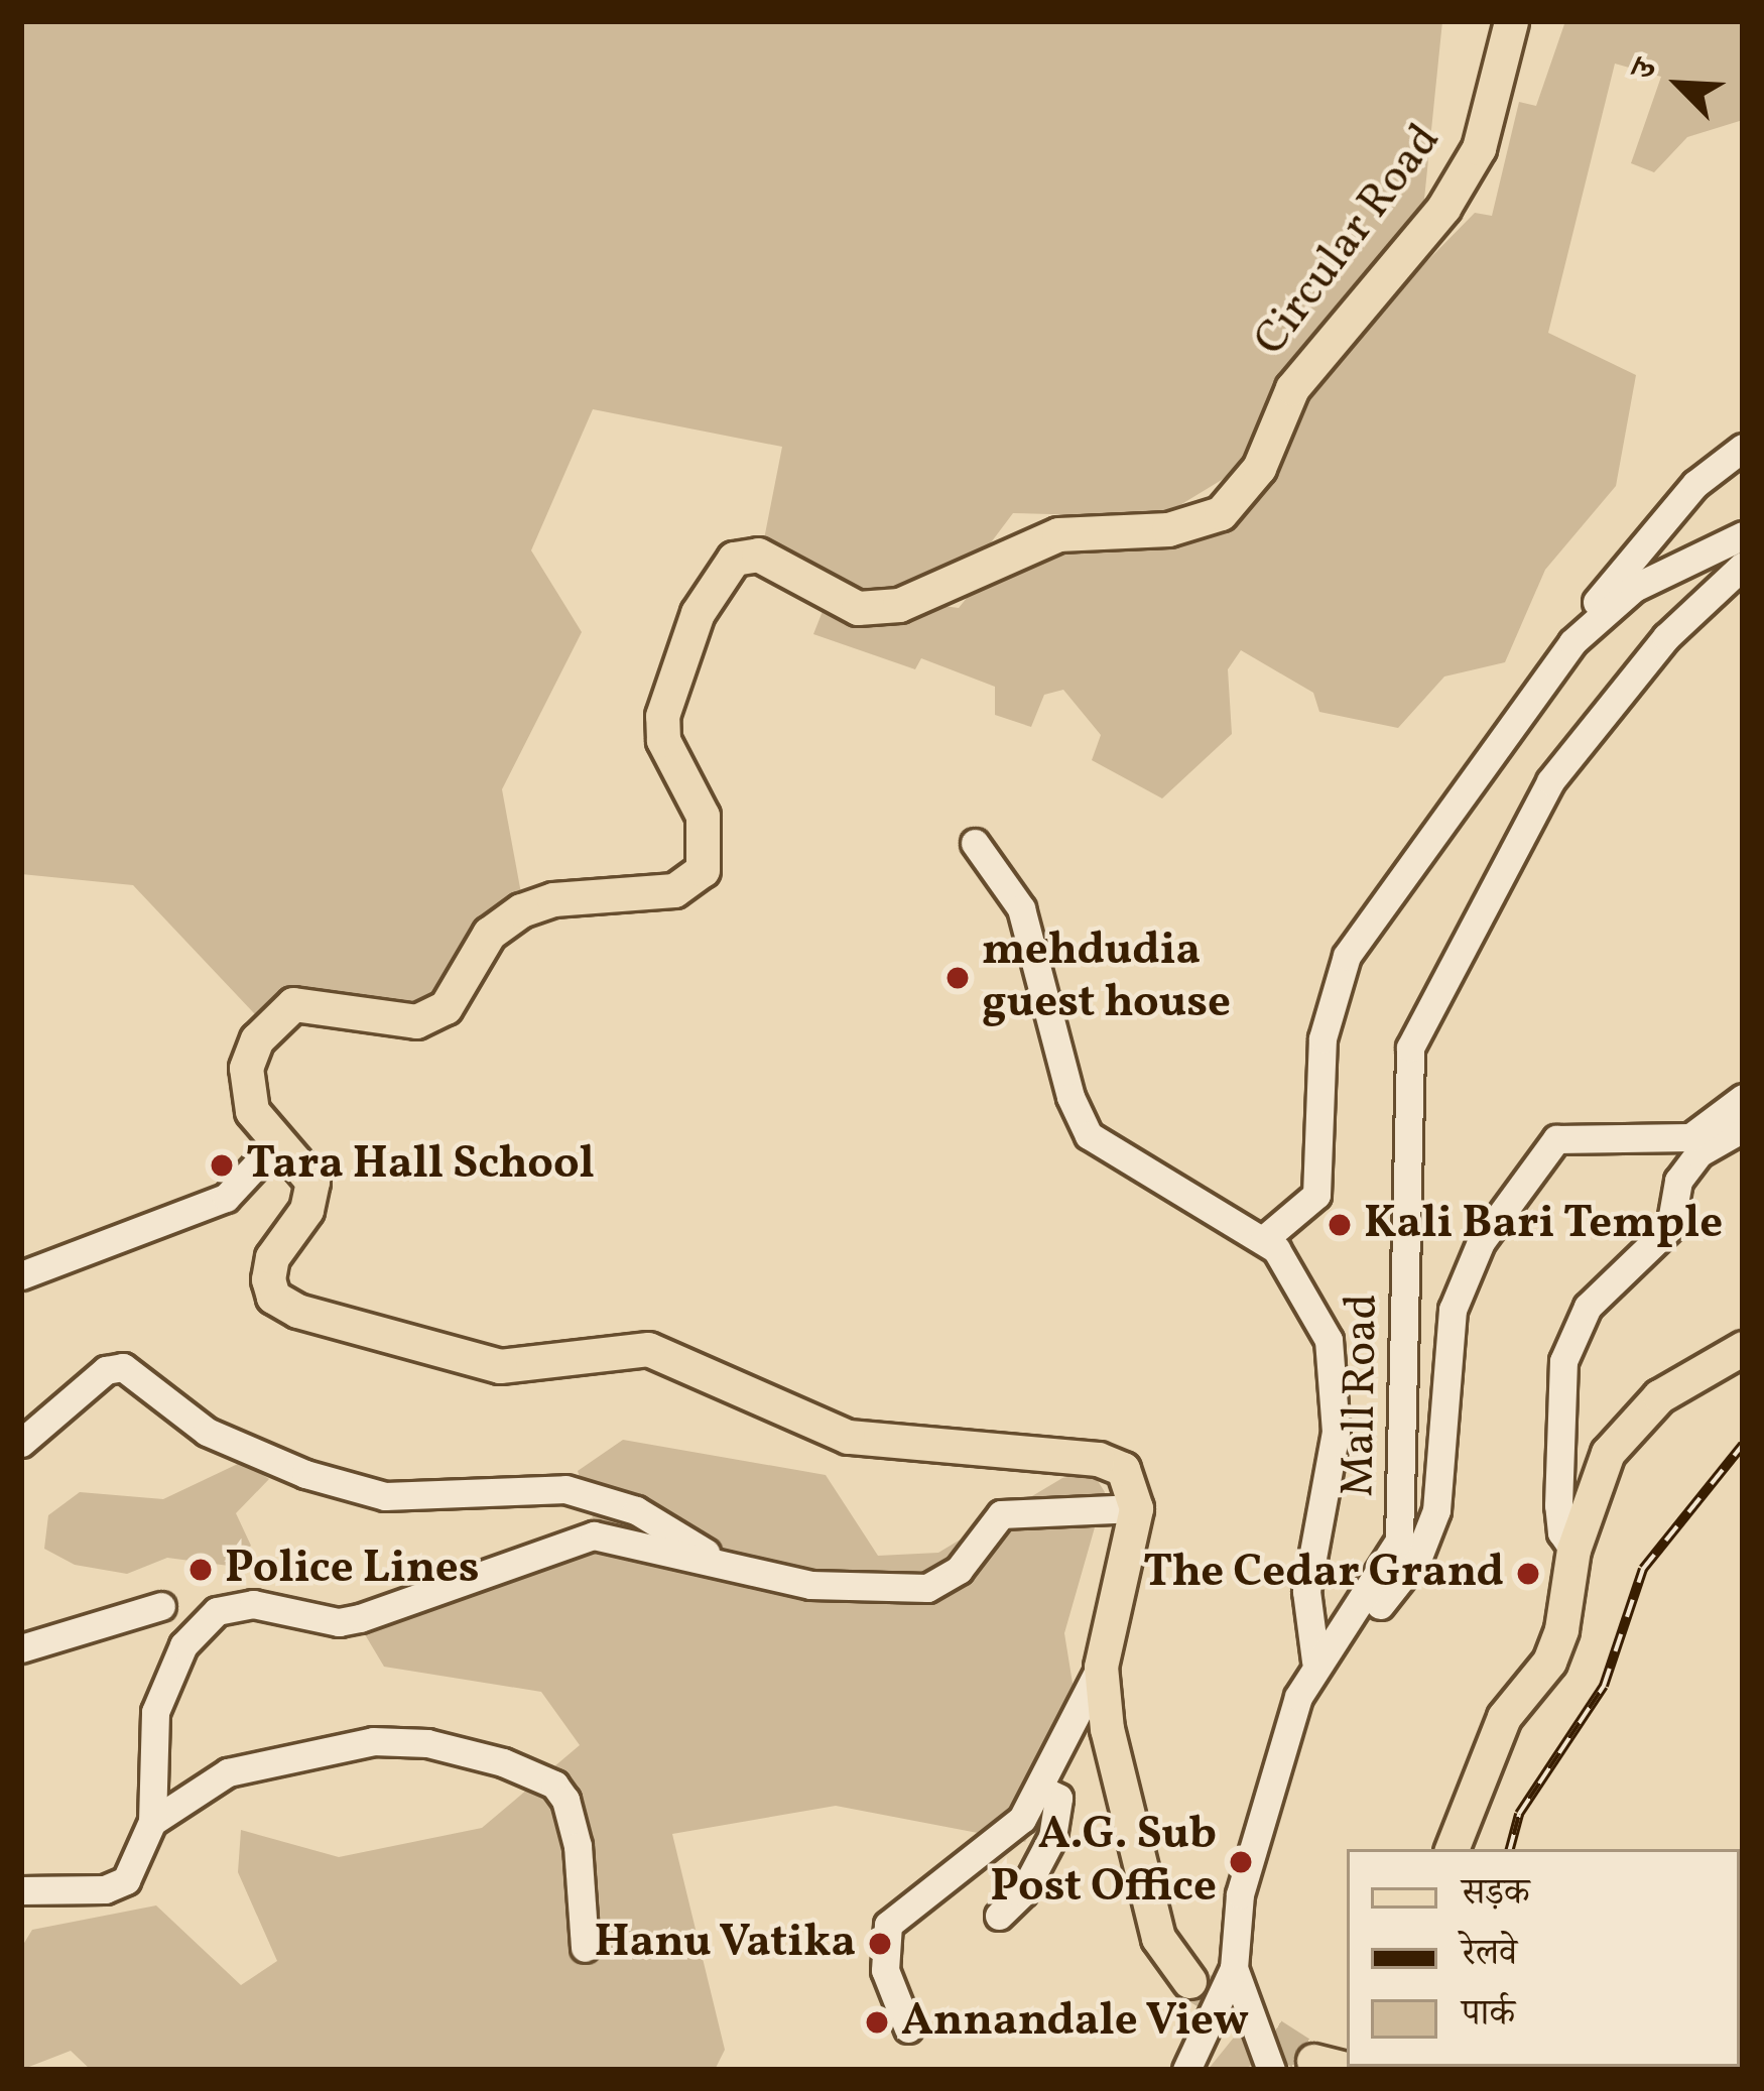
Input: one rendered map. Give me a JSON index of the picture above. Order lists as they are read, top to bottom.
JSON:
{
  "streets": {
    "main road": ["Circular Road"],
    "street": ["Mall Road"]
  },
  "places": [
    "mehdudia guest house",
    "Tara Hall School",
    "Kali Bari Temple",
    "Police Lines",
    "The Cedar Grand",
    "A.G. Sub Post Office",
    "Hanu Vatika",
    "Annandale View"
  ],
  "legend": ["सड़क", "रेलवे", "पार्क"],
  "north": "top left"
}
